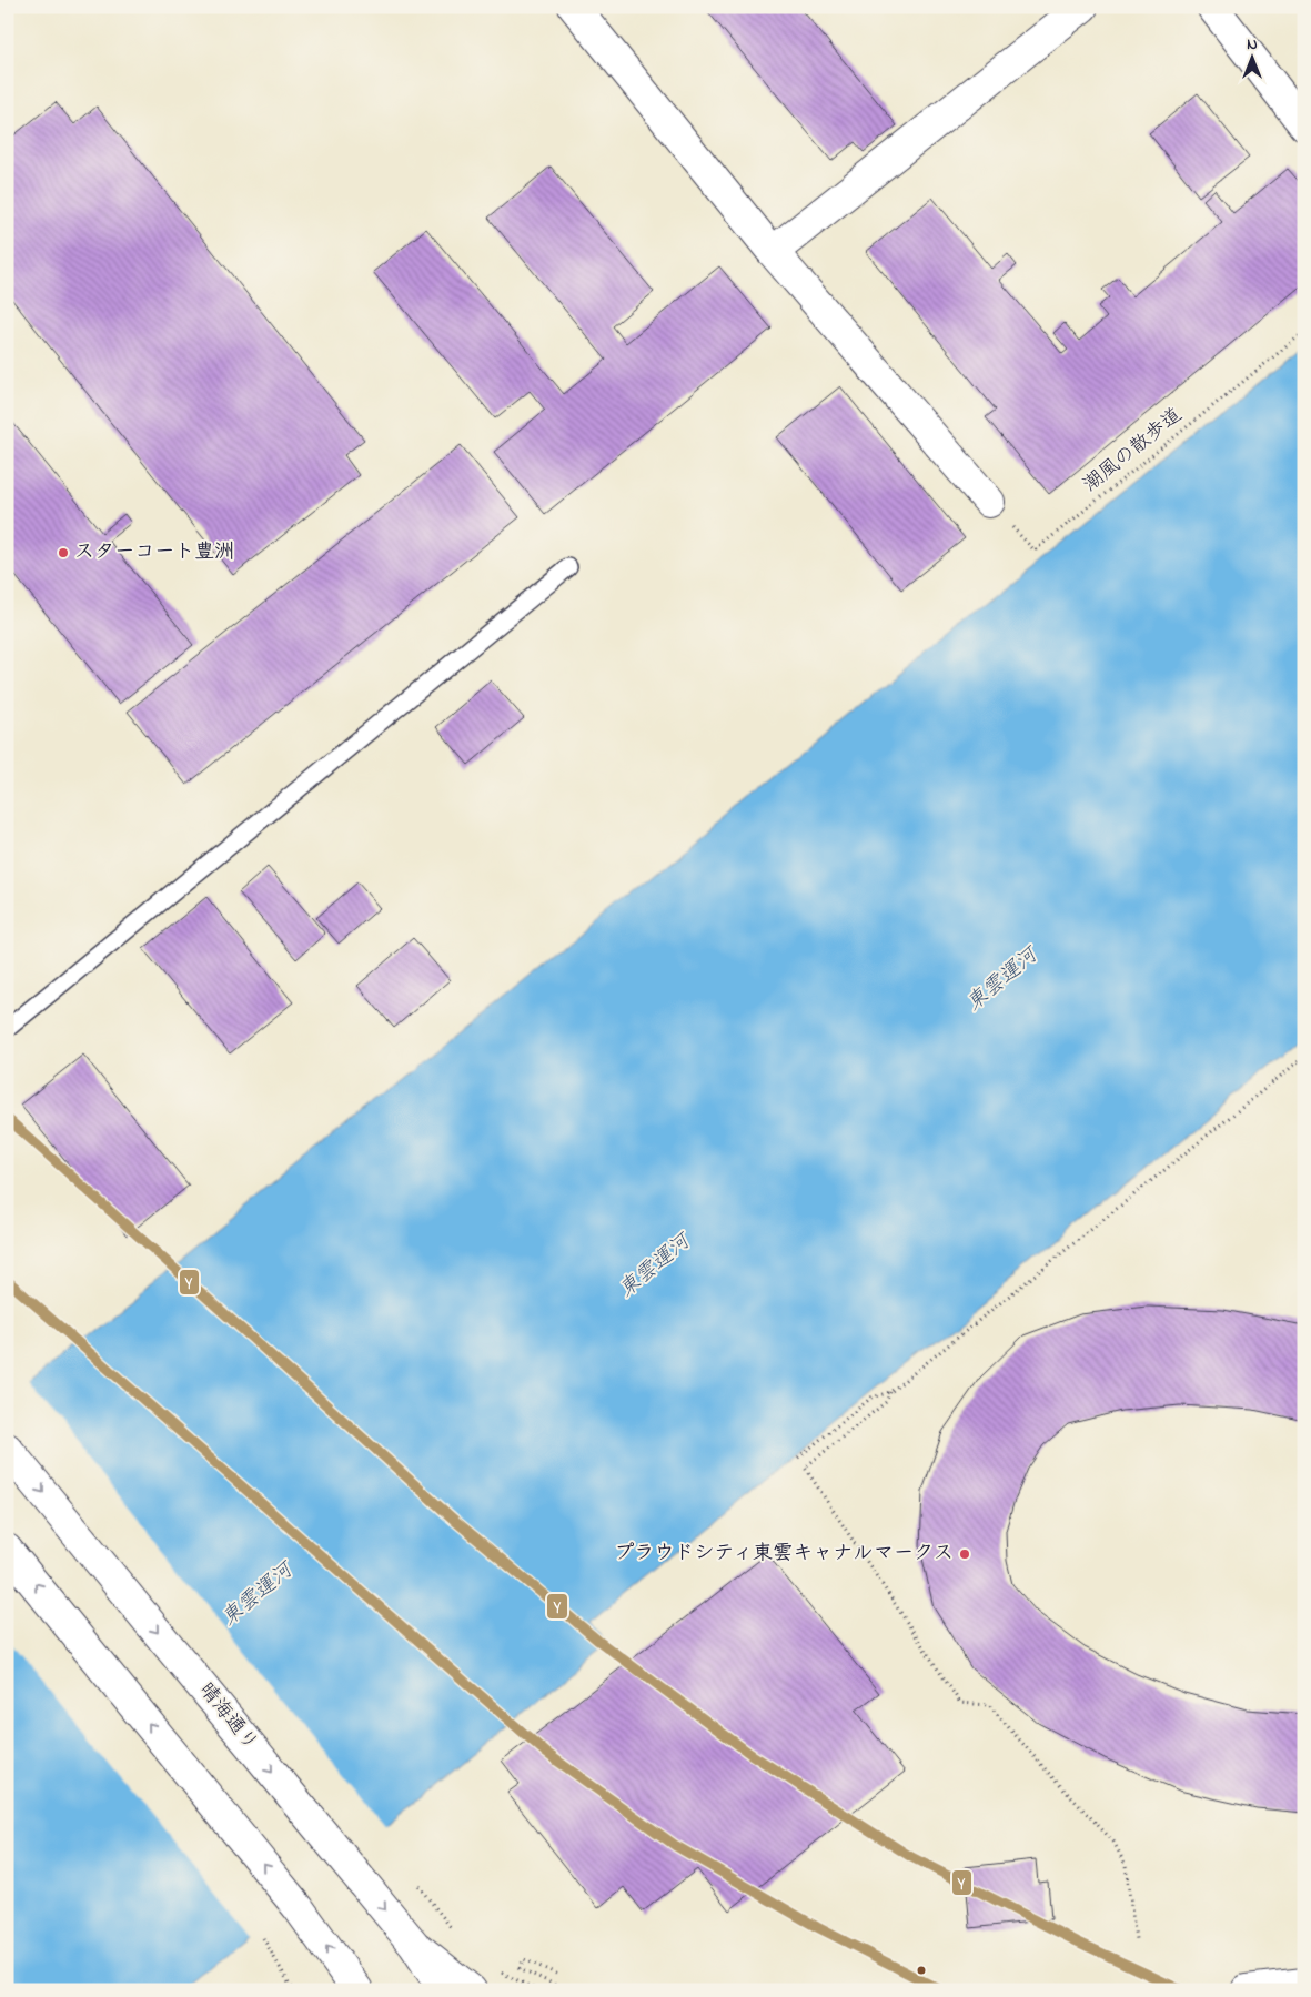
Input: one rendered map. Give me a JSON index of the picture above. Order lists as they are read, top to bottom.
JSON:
{
  "streets": {
    "street": ["晴海通り"],
    "path": ["潮風の散歩道"]
  },
  "water": ["東雲運河"],
  "places": ["スターコート豊洲", "プラウドシティ東雲キャナルマークス"],
  "lines": ["transit line Y"],
  "north": "top"
}
